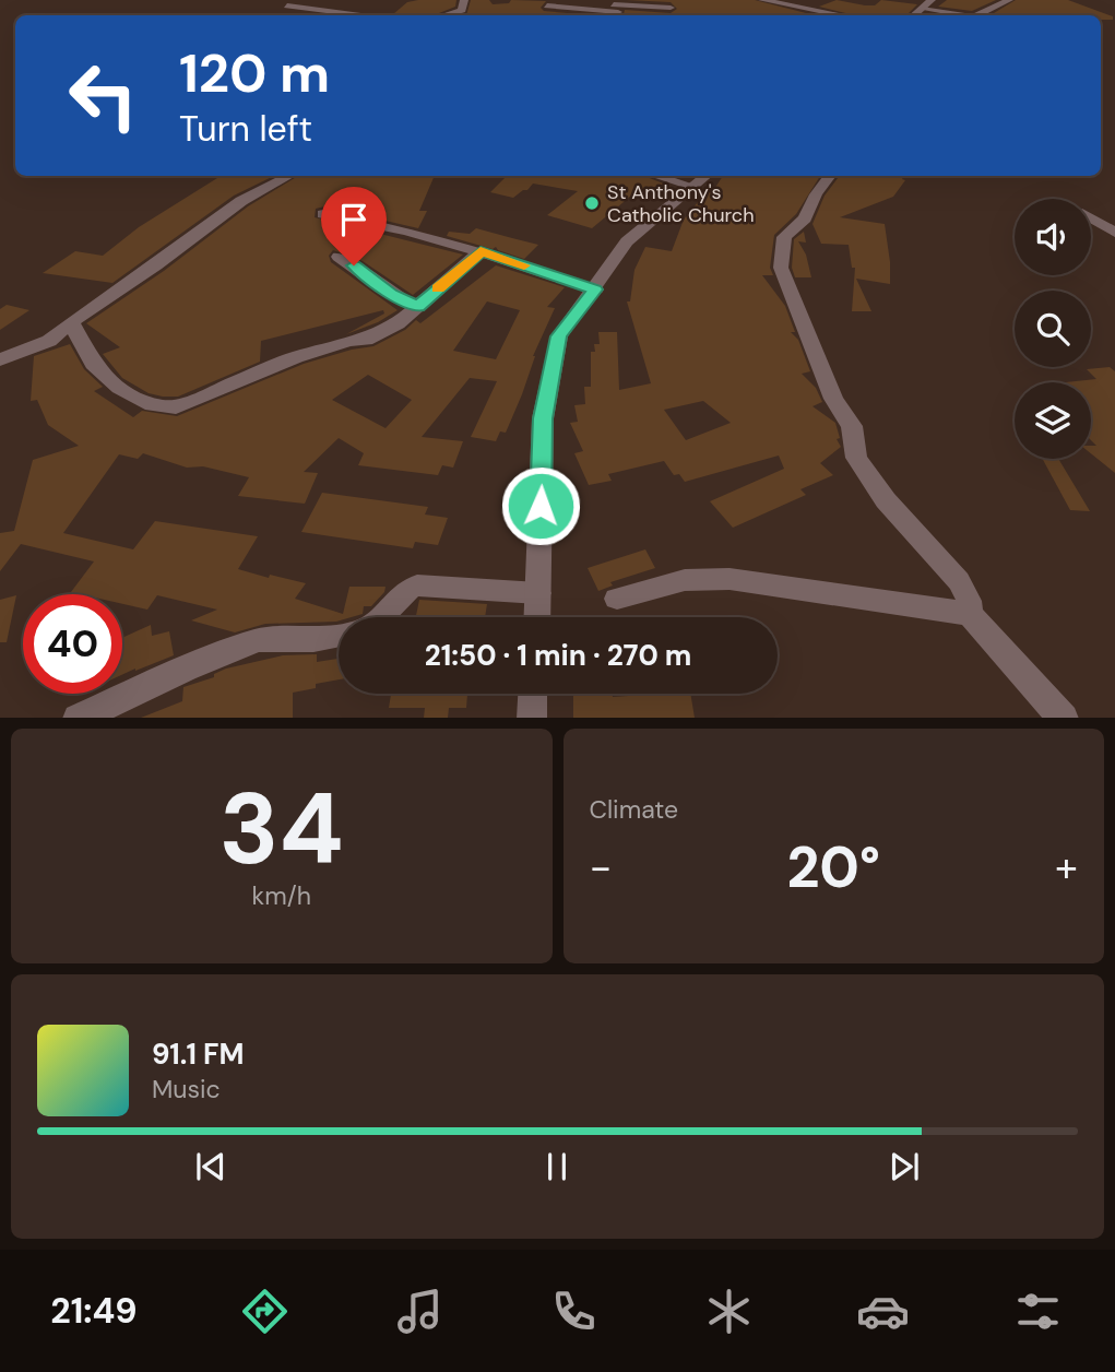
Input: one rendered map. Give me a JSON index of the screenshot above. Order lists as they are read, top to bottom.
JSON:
{
  "places": ["St Anthony's Catholic Church"],
  "page": {
    "turn": ["120 m", "Turn left"],
    "limit": "40",
    "trip": "21:50 · 1 min · 270 m",
    "tile": [
      ["34", "km/h"],
      "Climate"
    ],
    "heat": ["−", "20°", "+"],
    "song": ["91.1 FM", "Music"],
    "tabs": "21:49"
  }
}
